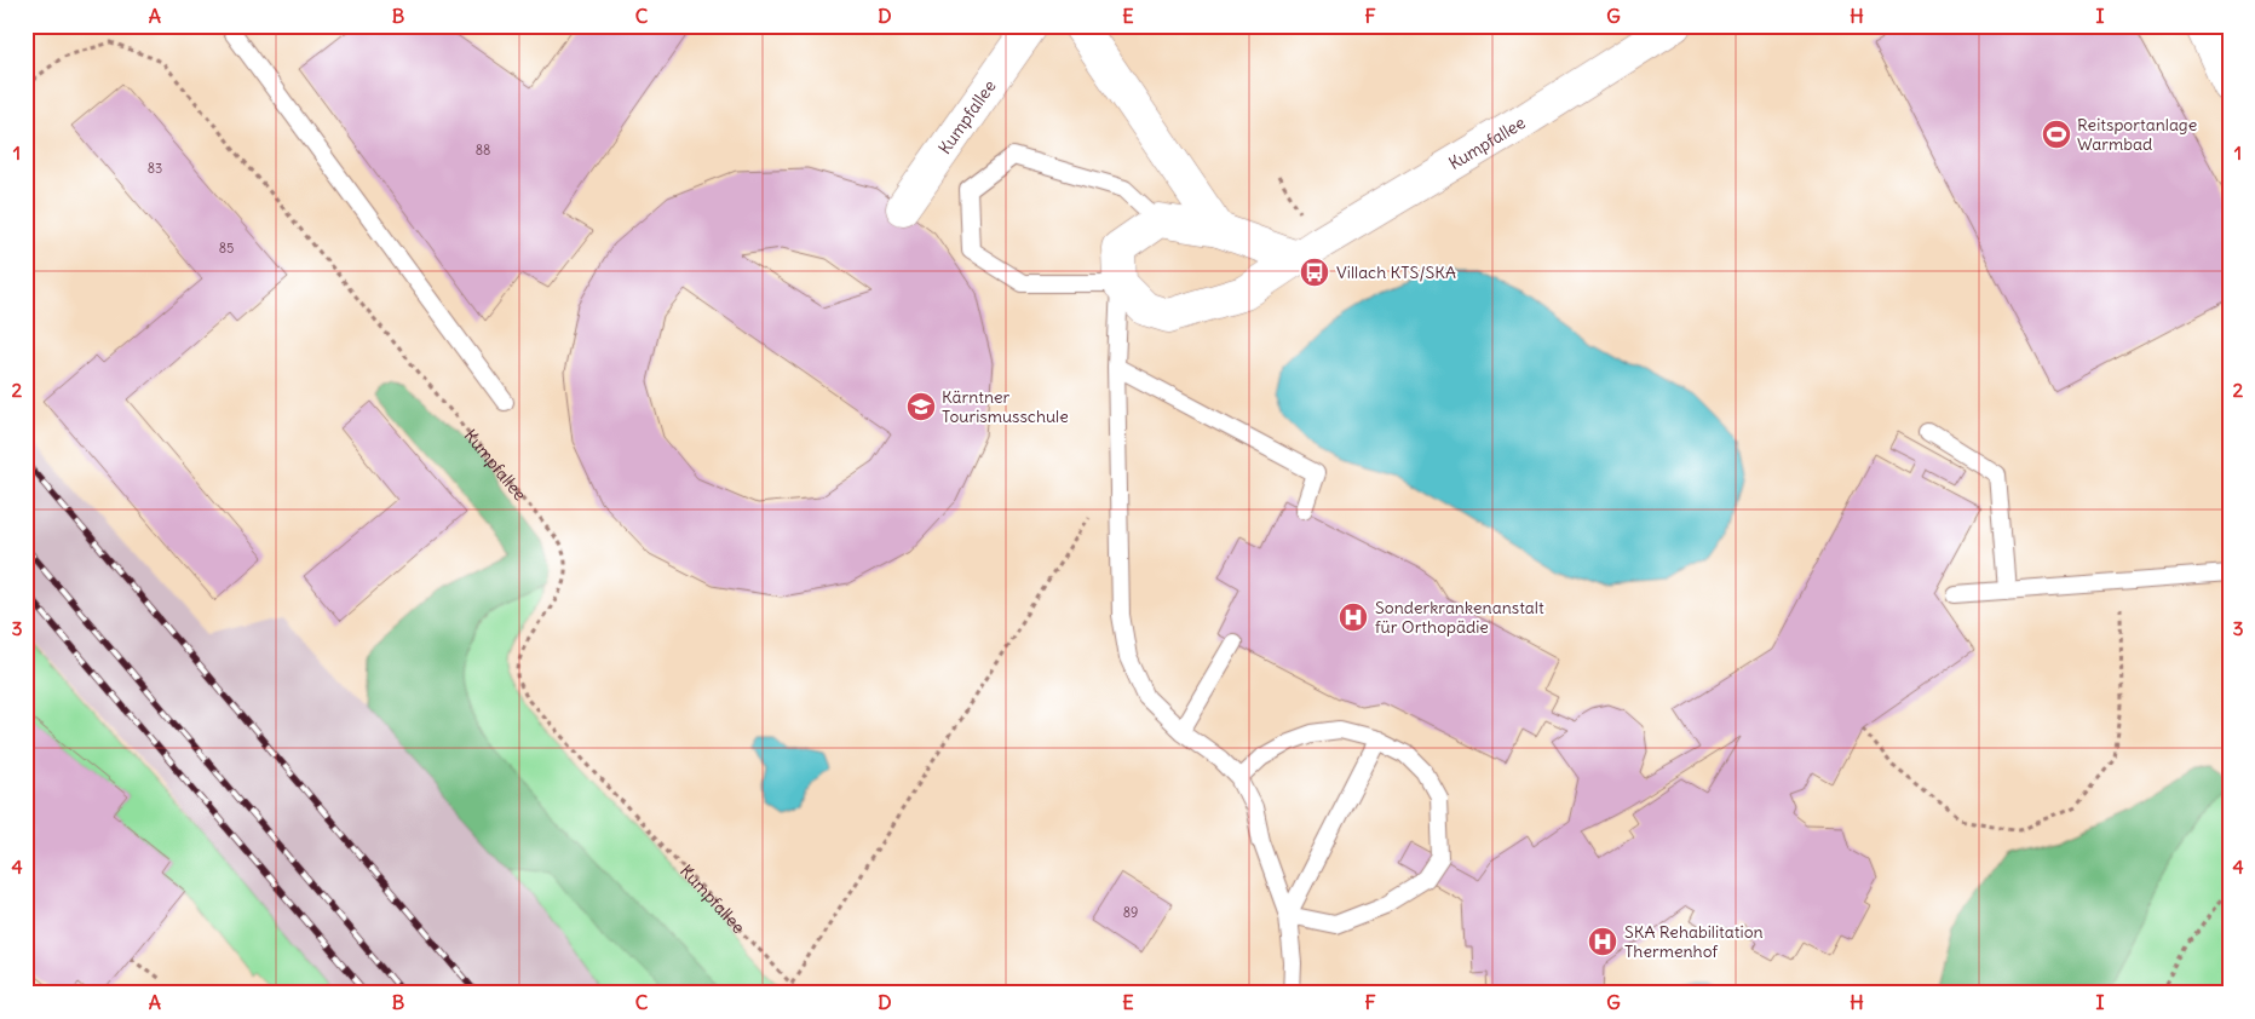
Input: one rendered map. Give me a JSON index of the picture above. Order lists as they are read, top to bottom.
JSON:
{
  "streets": {
    "street": ["Kumpfallee"]
  },
  "places": {
    "sports": ["Reitsportanlage Warmbad"],
    "bus stop": ["Villach KTS/SKA"],
    "school or university": ["Kärntner Tourismusschule"],
    "hospital": ["Sonderkrankenanstalt für Orthopädie", "SKA Rehabilitation Thermenhof"]
  },
  "house_numbers": [
    "88",
    "83",
    "85",
    "89"
  ],
  "grid": {
    "columns": [
      "A",
      "B",
      "C",
      "D",
      "E",
      "F",
      "G",
      "H",
      "I"
    ],
    "rows": [
      "1",
      "2",
      "3",
      "4"
    ]
  }
}
